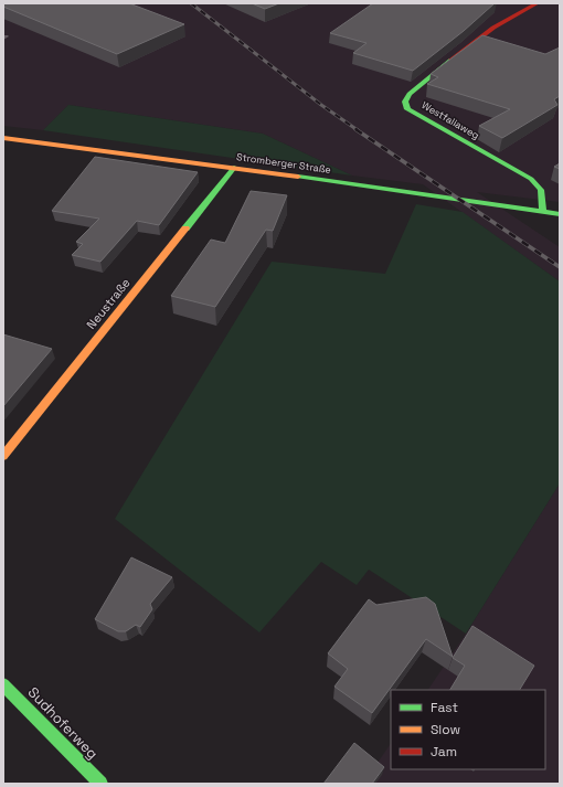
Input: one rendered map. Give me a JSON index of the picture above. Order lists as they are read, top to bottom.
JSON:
{
  "streets": {
    "street": [
      "Westfaliaweg",
      "Stromberger Straße",
      "Neustraße",
      "Sudhoferweg"
    ]
  },
  "crossings": [
    ["Westfaliaweg", "Stromberger Straße"],
    ["Stromberger Straße", "Neustraße"]
  ],
  "legend": ["Fast", "Slow", "Jam"]
}
